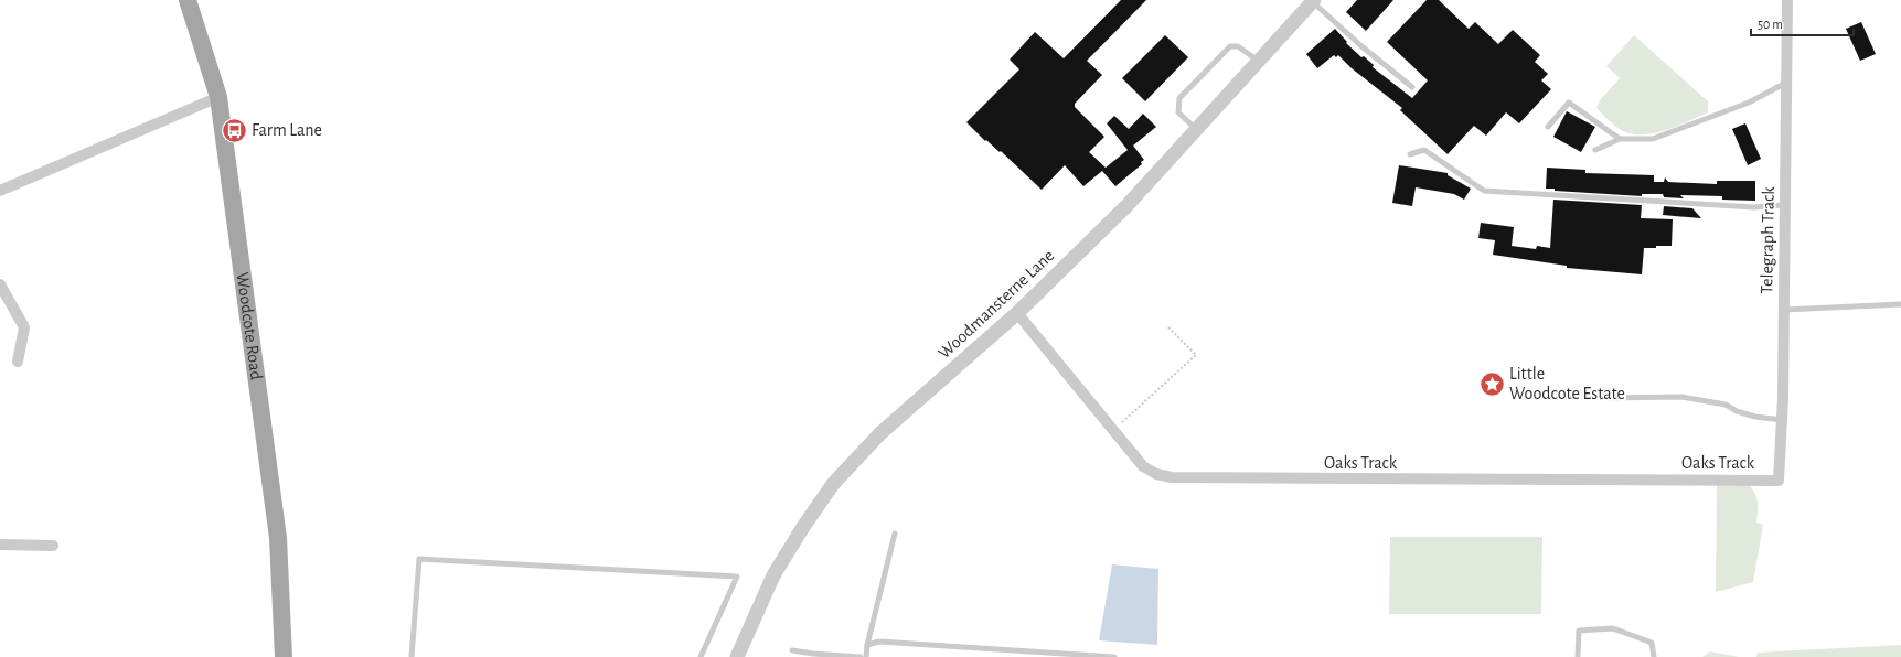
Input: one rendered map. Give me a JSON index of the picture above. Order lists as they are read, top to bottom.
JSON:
{
  "streets": {
    "main road": ["Woodcote Road"],
    "street": ["Telegraph Track", "Woodmansterne Lane", "Oaks Track"]
  },
  "crossings": [
    ["Telegraph Track", "Oaks Track"],
    ["Woodmansterne Lane", "Oaks Track"]
  ],
  "places": {
    "bus stop": ["Farm Lane"],
    "place": ["Little Woodcote Estate"]
  },
  "scale_bar": "50 m"
}
